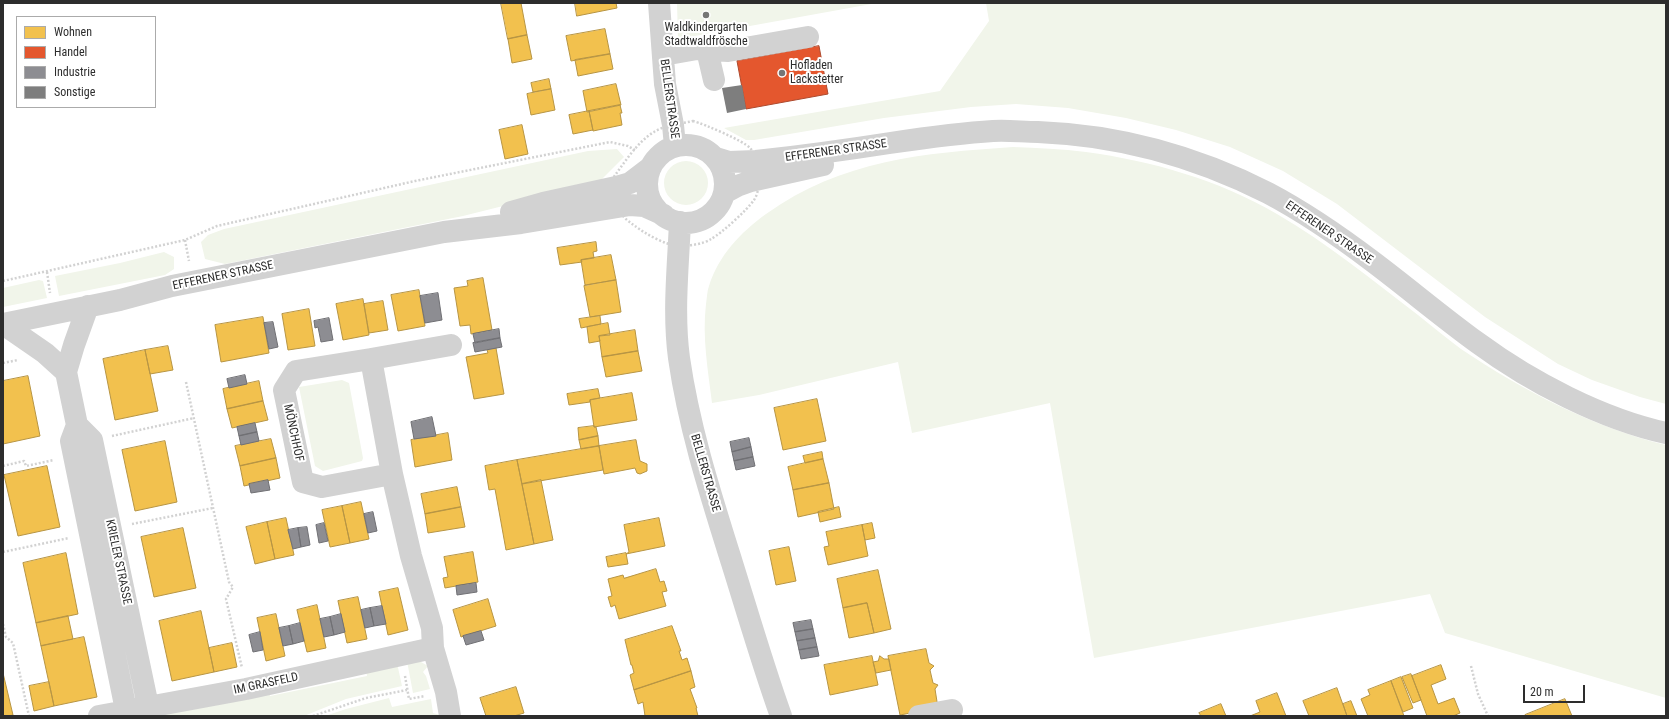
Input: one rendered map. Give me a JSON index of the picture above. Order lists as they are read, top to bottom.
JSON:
{
  "streets": {
    "street": [
      "BELLERSTRASSE",
      "EFFERENER STRASSE",
      "MÖNCHHOF",
      "KRIELER STRASSE",
      "IM GRASFELD"
    ]
  },
  "crossings": [
    ["BELLERSTRASSE", "EFFERENER STRASSE"],
    ["EFFERENER STRASSE", "KRIELER STRASSE"],
    ["KRIELER STRASSE", "IM GRASFELD"]
  ],
  "places": ["Waldkindergarten Stadtwaldfrösche", "Hofladen Lackstetter"],
  "legend": [
    "Wohnen",
    "Handel",
    "Industrie",
    "Sonstige"
  ],
  "scale_bar": "20 m"
}
